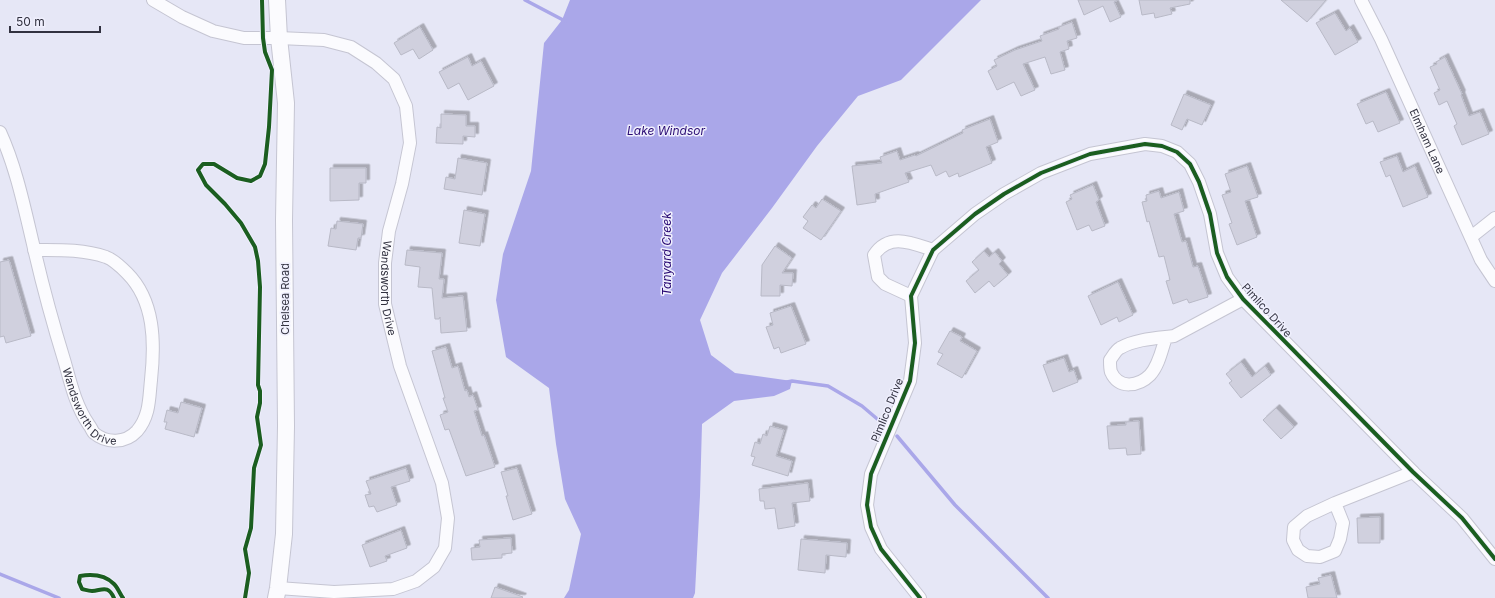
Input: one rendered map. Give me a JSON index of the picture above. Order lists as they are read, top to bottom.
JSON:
{
  "streets": {
    "street": [
      "Elmham Lane",
      "Wandsworth Drive",
      "Chelsea Road",
      "Pimlico Drive"
    ]
  },
  "crossings": [
    ["Wandsworth Drive", "Chelsea Road"]
  ],
  "water": ["Lake Windsor", "Tanyard Creek"],
  "scale_bar": "50 m"
}
